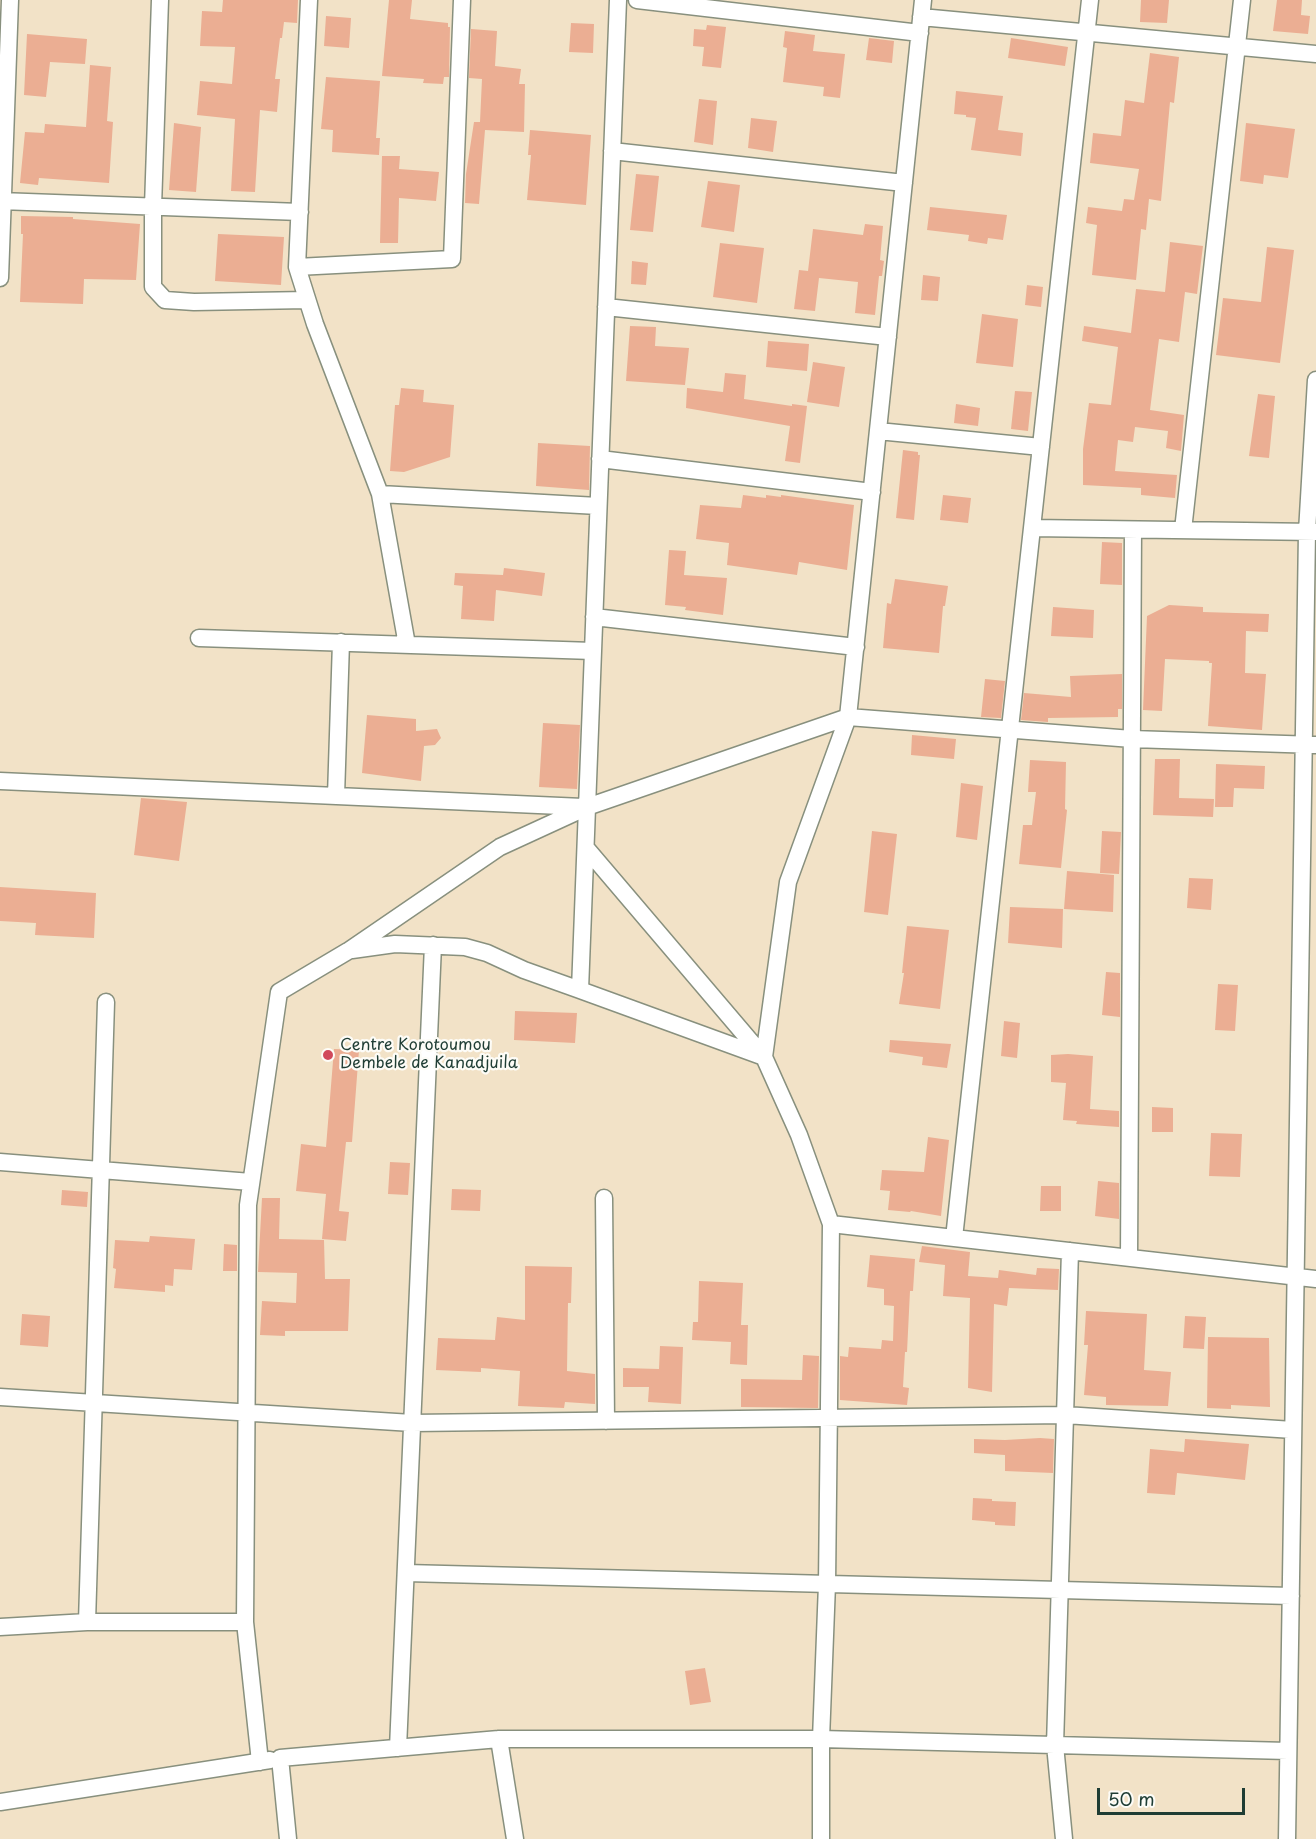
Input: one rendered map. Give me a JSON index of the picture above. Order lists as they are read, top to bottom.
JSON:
{
  "places": ["Centre Korotoumou Dembele de Kanadjuila"],
  "scale_bar": "50 m"
}
